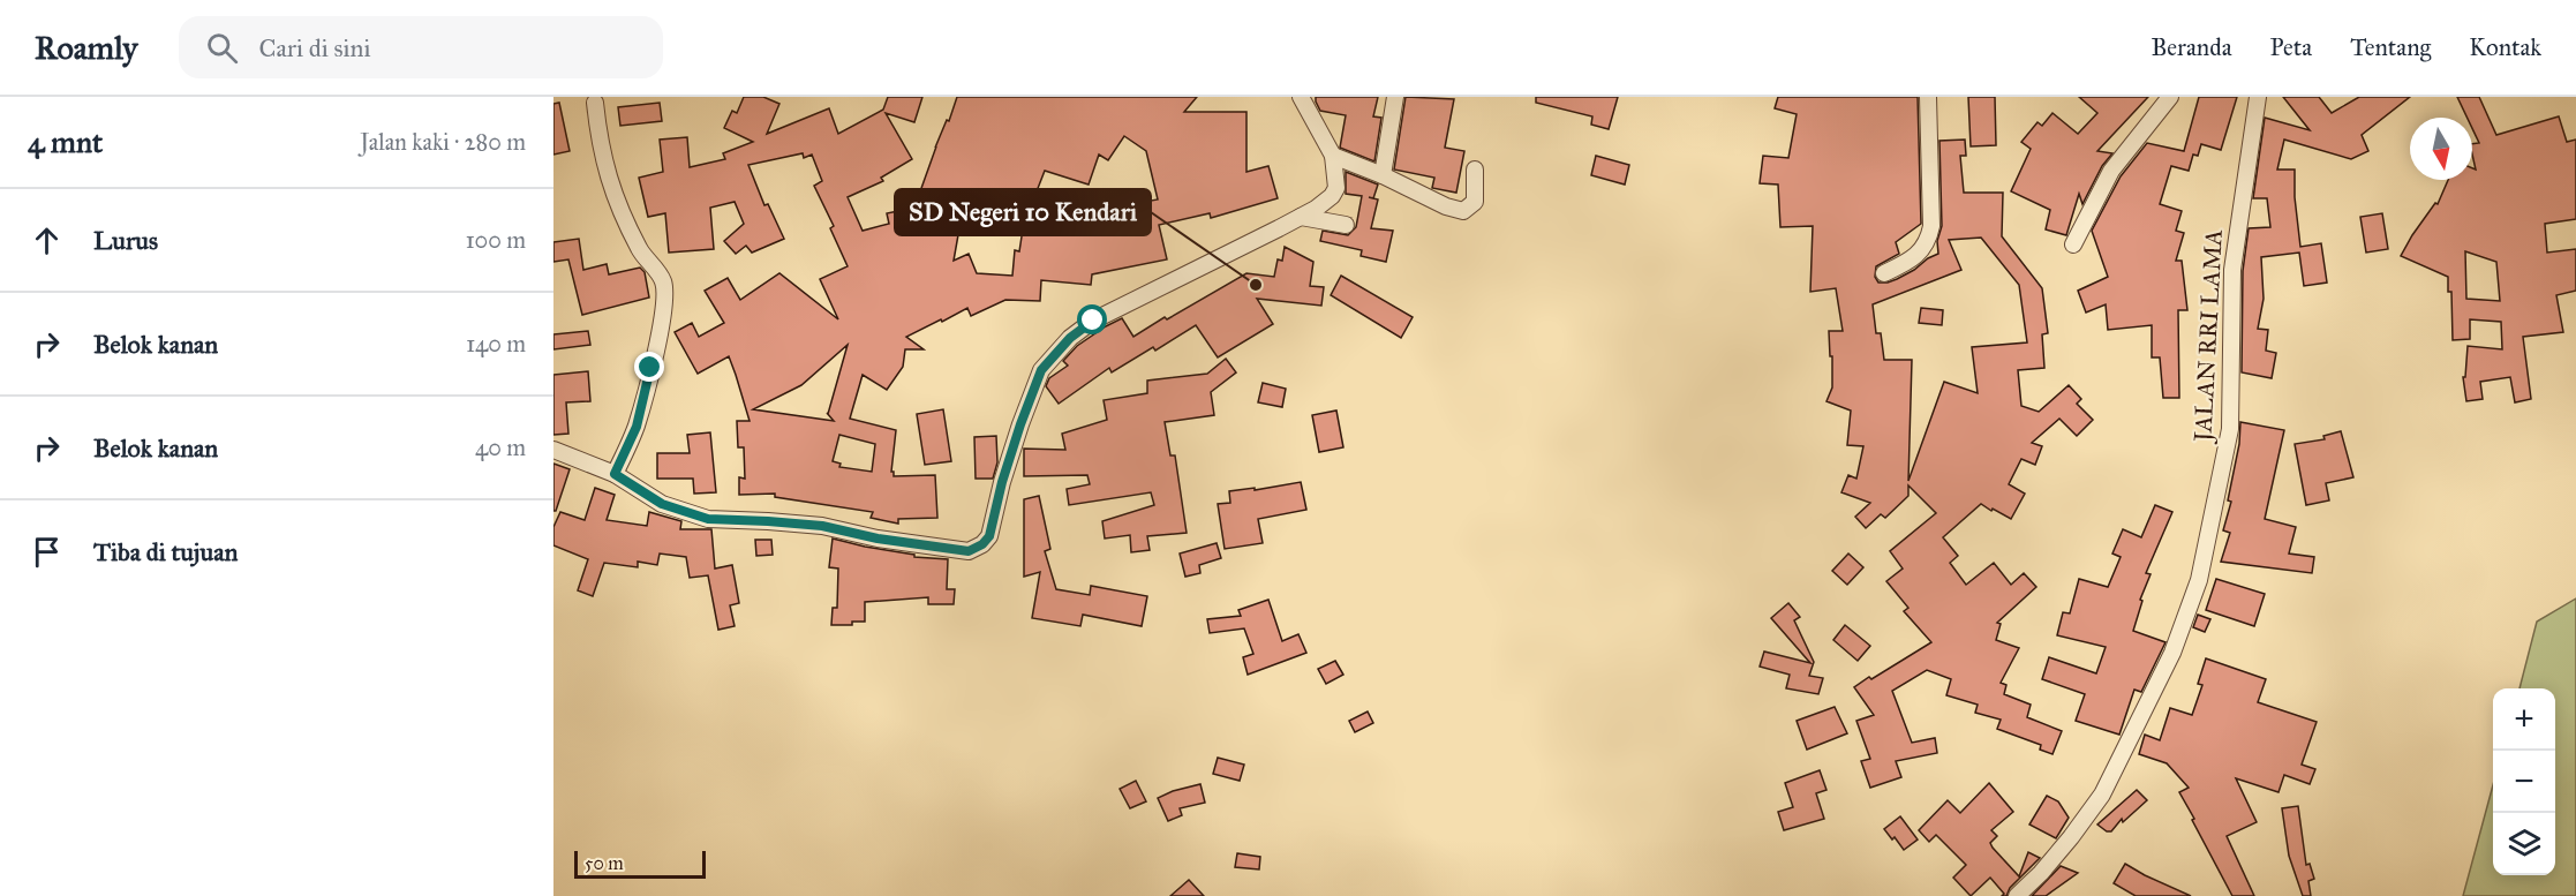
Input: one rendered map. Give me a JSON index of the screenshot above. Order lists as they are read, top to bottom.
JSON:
{
  "streets": {
    "street": ["JALAN RRI LAMA"]
  },
  "places": ["SD Negeri 10 Kendari"],
  "scale_bar": "50 m",
  "north": "bottom",
  "page": {
    "header": "Roamly",
    "search": "Cari di sini",
    "nav": [
      "Beranda",
      "Peta",
      "Tentang",
      "Kontak"
    ],
    "heading": ["4 mnt", "Jalan kaki · 280 m"],
    "list": [
      ["Lurus", "100 m"],
      ["Belok kanan", "140 m"],
      ["Belok kanan", "40 m"],
      "Tiba di tujuan"
    ],
    "map_buttons": ["+", "−"],
    "scale": "50 m"
  }
}
